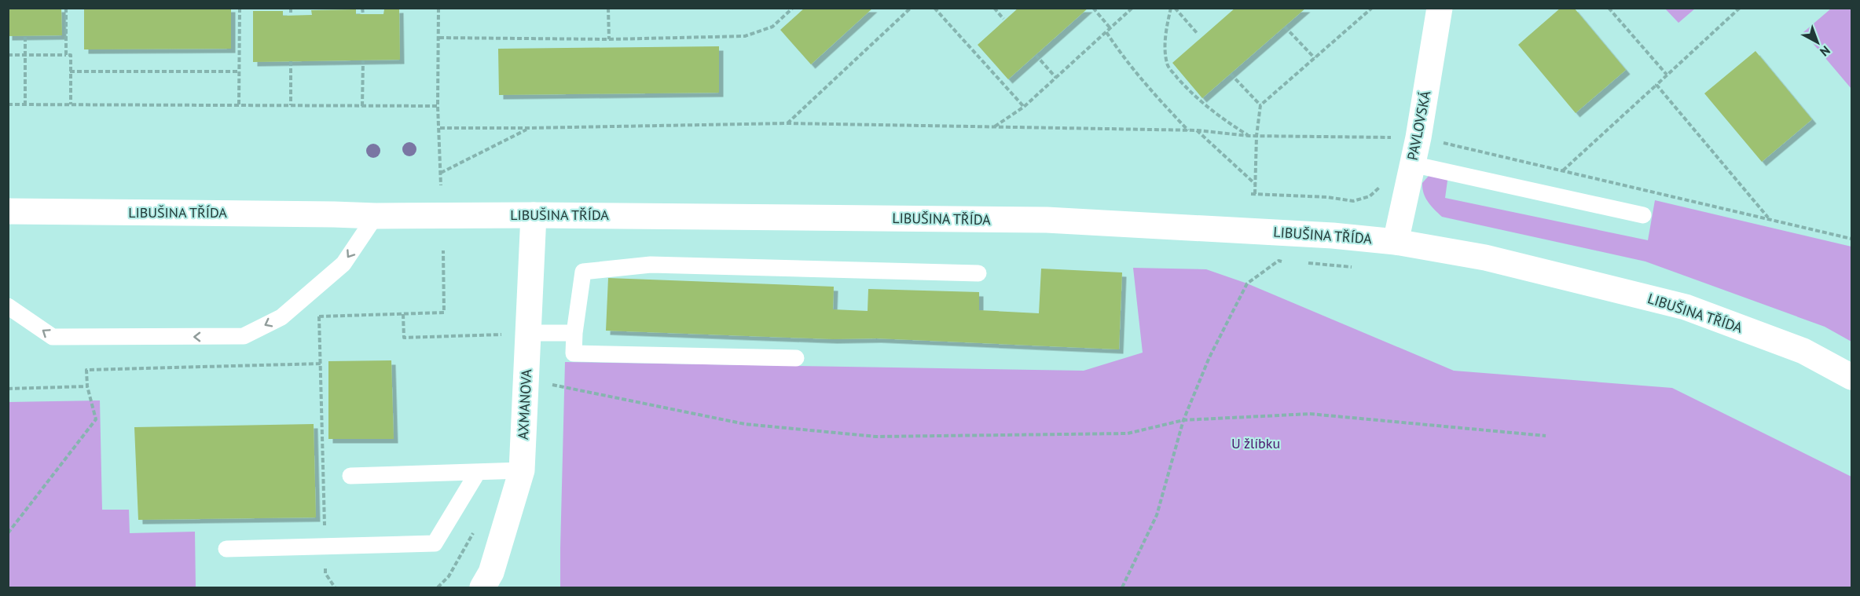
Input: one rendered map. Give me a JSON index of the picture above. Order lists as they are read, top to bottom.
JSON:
{
  "streets": {
    "street": ["PAVLOVSKÁ", "LIBUŠINA TŘÍDA", "AXMANOVA"]
  },
  "crossings": [
    ["PAVLOVSKÁ", "LIBUŠINA TŘÍDA"],
    ["LIBUŠINA TŘÍDA", "AXMANOVA"]
  ],
  "parks": ["U žlíbku"],
  "north": "bottom right"
}
